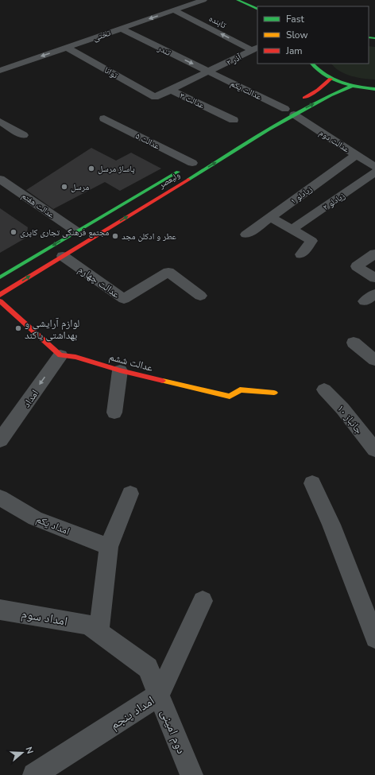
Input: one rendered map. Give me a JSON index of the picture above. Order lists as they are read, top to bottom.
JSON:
{
  "streets": {
    "main road": ["ولیعصر", "عدالت ششم"],
    "street": [
      "تابنده",
      "تختی",
      "تندر",
      "۲ آذر",
      "توانا",
      "عدالت یکم",
      "عدالت ۳",
      "عدالت ۵",
      "عدالت دوم",
      "زیادلو ۱",
      "زیادلو ۲",
      "عدالت هفتم",
      "عدالت چهارم",
      "امداد",
      "۱۰ جانباز",
      "امداد یکم",
      "امداد سوم",
      "امداد پنجم",
      "دوم امینی"
    ]
  },
  "crossings": [
    ["تابنده", "تختی"],
    ["تابنده", "۲ آذر"],
    ["تختی", "تندر"],
    ["تختی", "توانا"],
    ["تندر", "۲ آذر"],
    ["تندر", "عدالت یکم"],
    ["تندر", "عدالت ۳"],
    ["۲ آذر", "عدالت یکم"],
    ["۲ آذر", "عدالت ۳"],
    ["توانا", "عدالت ۳"],
    ["عدالت یکم", "عدالت ۳"],
    ["عدالت یکم", "عدالت دوم"],
    ["عدالت یکم", "ولیعصر"],
    ["عدالت ۵", "ولیعصر"],
    ["عدالت دوم", "ولیعصر"],
    ["عدالت دوم", "زیادلو ۱"],
    ["ولیعصر", "عدالت هفتم"],
    ["ولیعصر", "عدالت چهارم"],
    ["عدالت ششم", "امداد"],
    ["امداد سوم", "دوم امینی"],
    ["امداد پنجم", "دوم امینی"]
  ],
  "one_way": [
    "تابنده",
    "تختی",
    "تندر",
    "امداد"
  ],
  "places": [
    "پاساژ مرسل",
    "مرسل",
    "مجتمع فرهنگی تجاری کاپری",
    "عطر و ادکلن مجد",
    "لوازم آرایشی و بهداشتی یاکند"
  ],
  "legend": ["Fast", "Slow", "Jam"],
  "north": "right"
}
